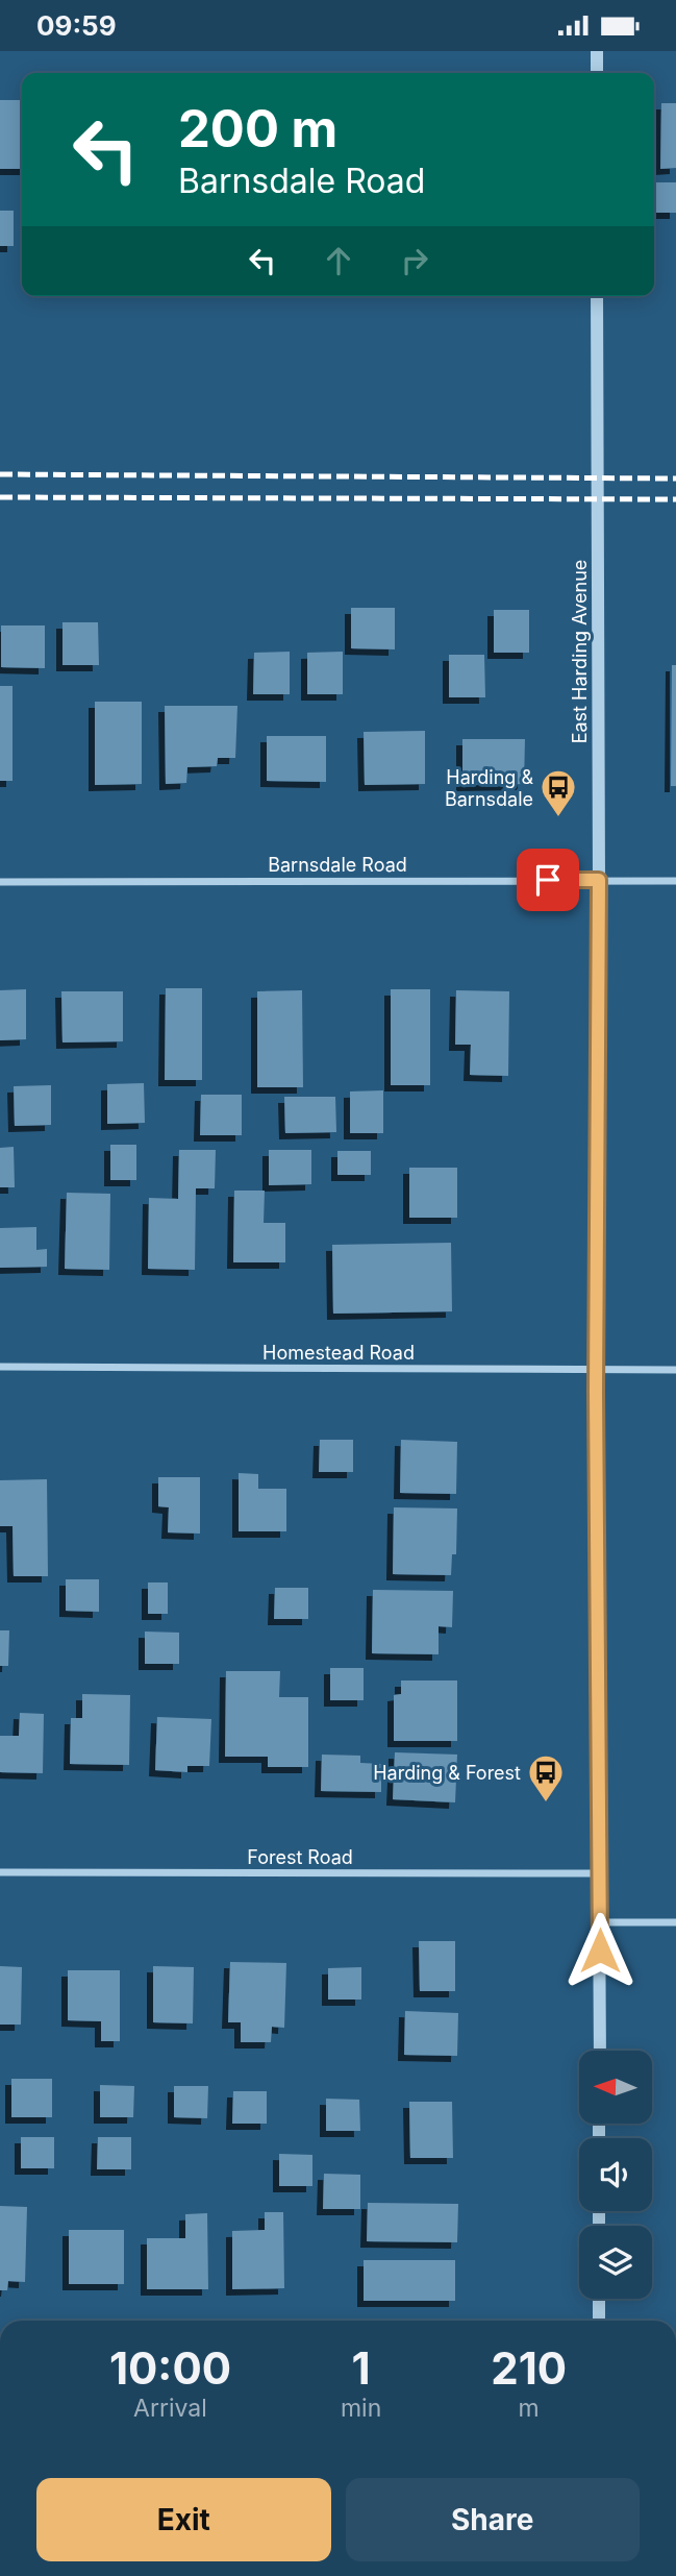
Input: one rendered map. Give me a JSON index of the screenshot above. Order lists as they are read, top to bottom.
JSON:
{
  "streets": {
    "street": [
      "East Harding Avenue",
      "Barnsdale Road",
      "Homestead Road",
      "Forest Road"
    ]
  },
  "crossings": [
    ["East Harding Avenue", "Barnsdale Road"],
    ["East Harding Avenue", "Homestead Road"],
    ["East Harding Avenue", "Forest Road"]
  ],
  "places": {
    "bus stop": ["Harding & Barnsdale", "Harding & Forest"]
  },
  "north": "left",
  "page": {
    "status": "09:59",
    "turn": ["200 m", "Barnsdale Road"],
    "eta": [
      "10:00",
      "Arrival",
      "1",
      "min",
      "210",
      "m"
    ],
    "buttons": ["Exit", "Share"]
  }
}
